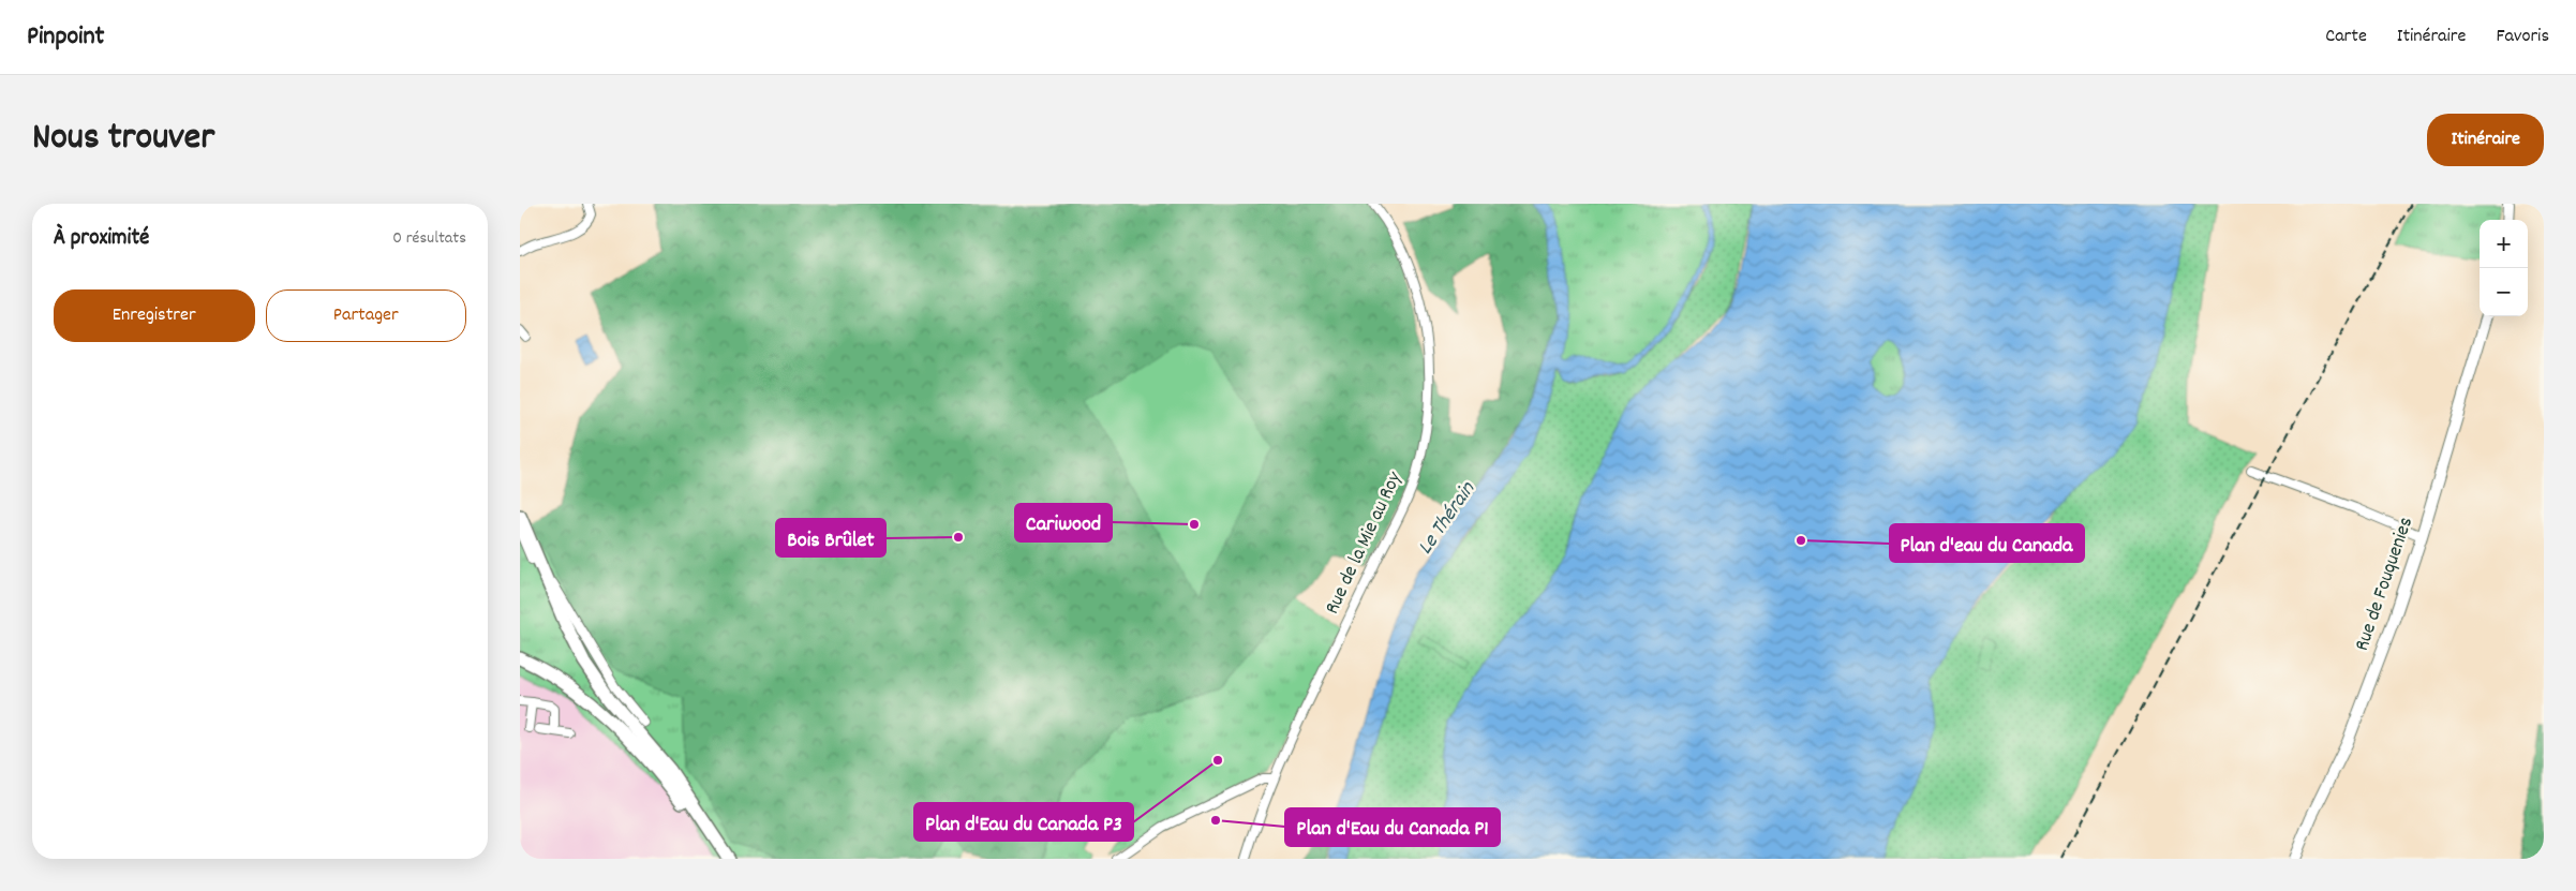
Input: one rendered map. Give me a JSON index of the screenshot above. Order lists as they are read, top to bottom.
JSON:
{
  "streets": {
    "street": ["Rue de la Mie au Roy", "Rue de Fouquenies"]
  },
  "water": ["Le Thérain"],
  "places": [
    "Cariwood",
    "Bois Brûlet",
    "Plan d'eau du Canada",
    "Plan d'Eau du Canada P3",
    "Plan d'Eau du Canada P1"
  ],
  "page": {
    "header": "Pinpoint",
    "nav": ["Carte", "Itinéraire", "Favoris"],
    "title": "Nous trouver",
    "buttons": [
      "Itinéraire",
      ["Enregistrer", "Partager"]
    ],
    "heading": ["À proximité", "0 résultats"],
    "map_buttons": ["+", "−"]
  }
}
